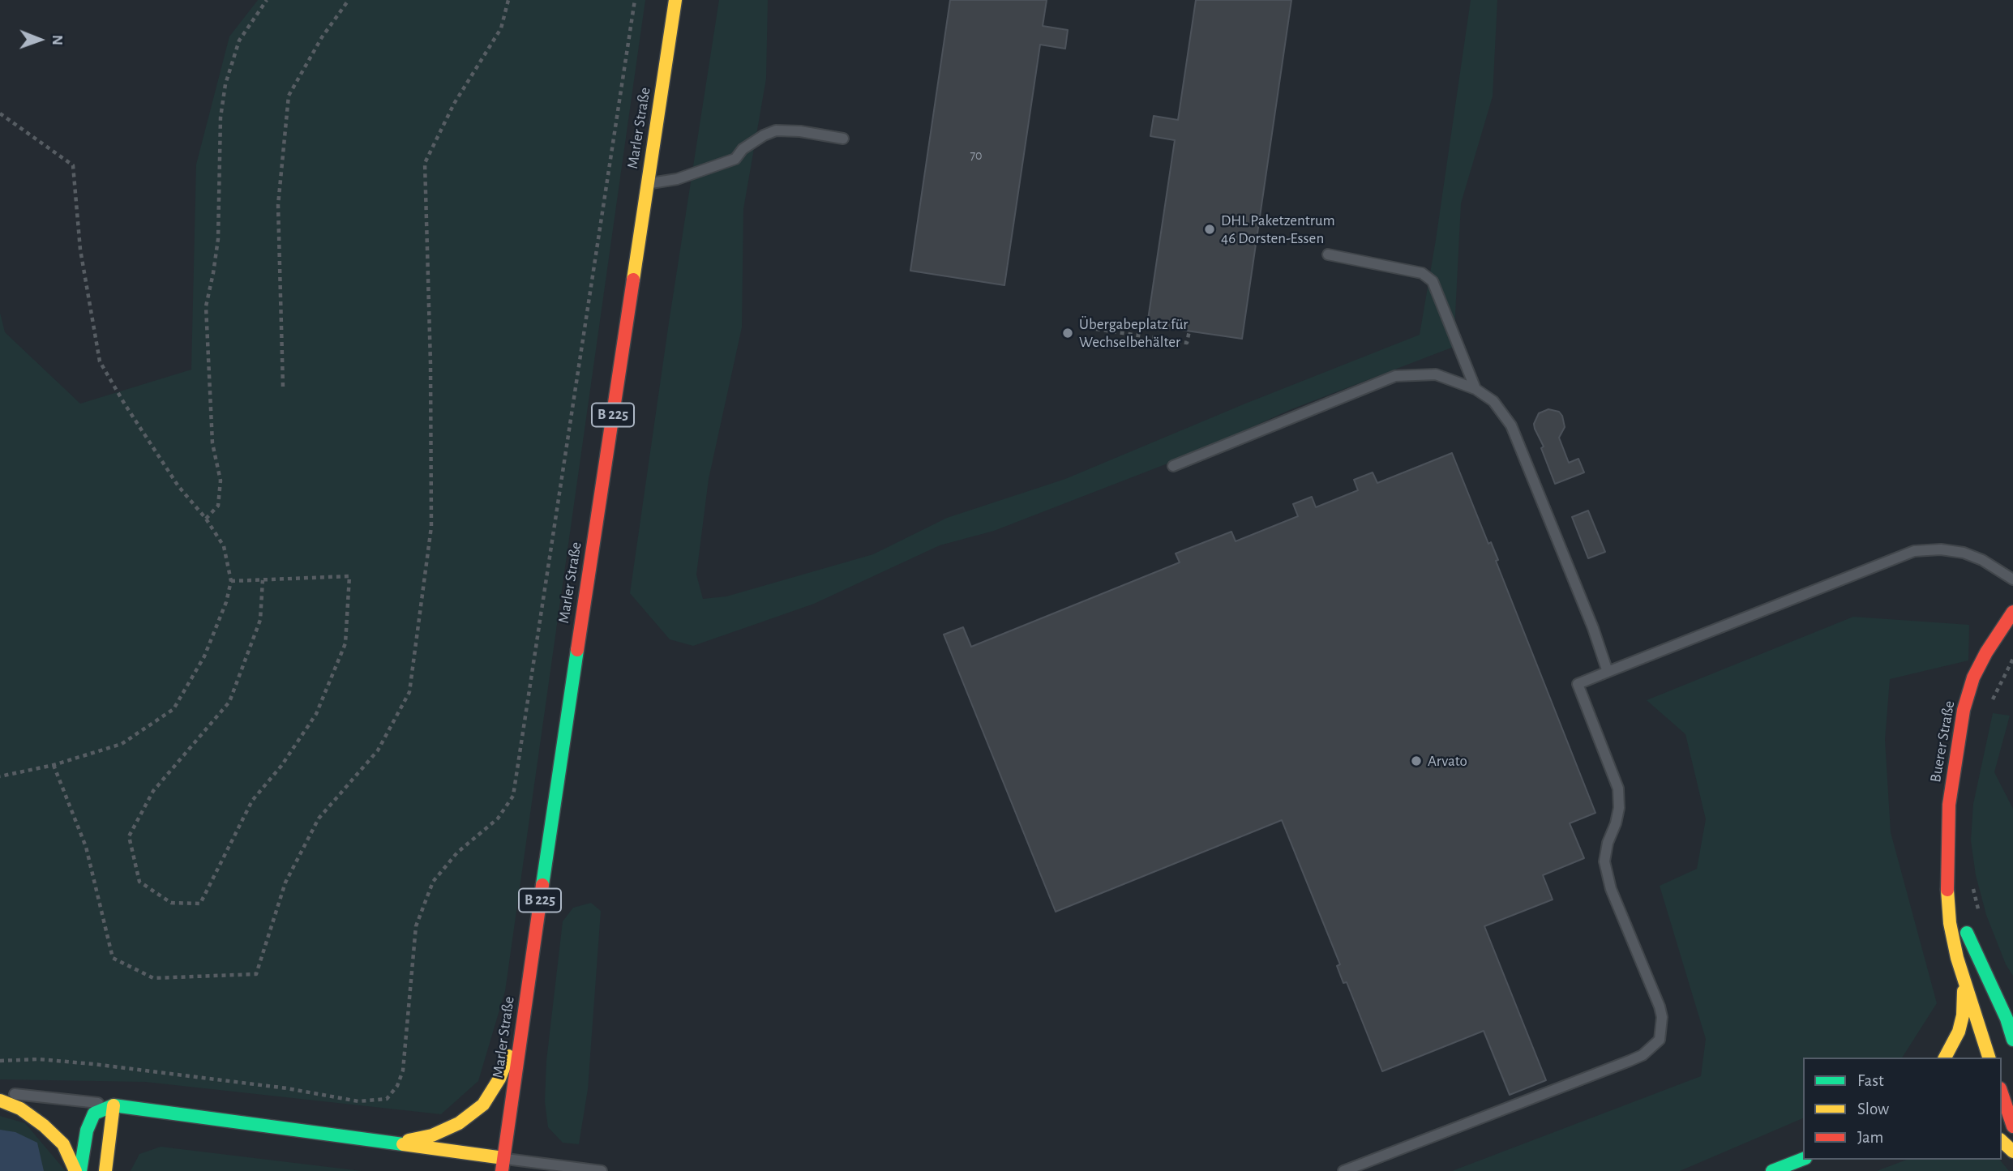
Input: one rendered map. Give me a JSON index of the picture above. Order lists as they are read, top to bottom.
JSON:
{
  "streets": {
    "main road": ["Marler Straße", "B 225", "Buerer Straße"]
  },
  "places": ["DHL Paketzentrum 46 Dorsten-Essen", "Übergabeplatz für Wechselbehälter", "Arvato"],
  "house_numbers": ["70"],
  "legend": ["Fast", "Slow", "Jam"],
  "north": "right"
}
